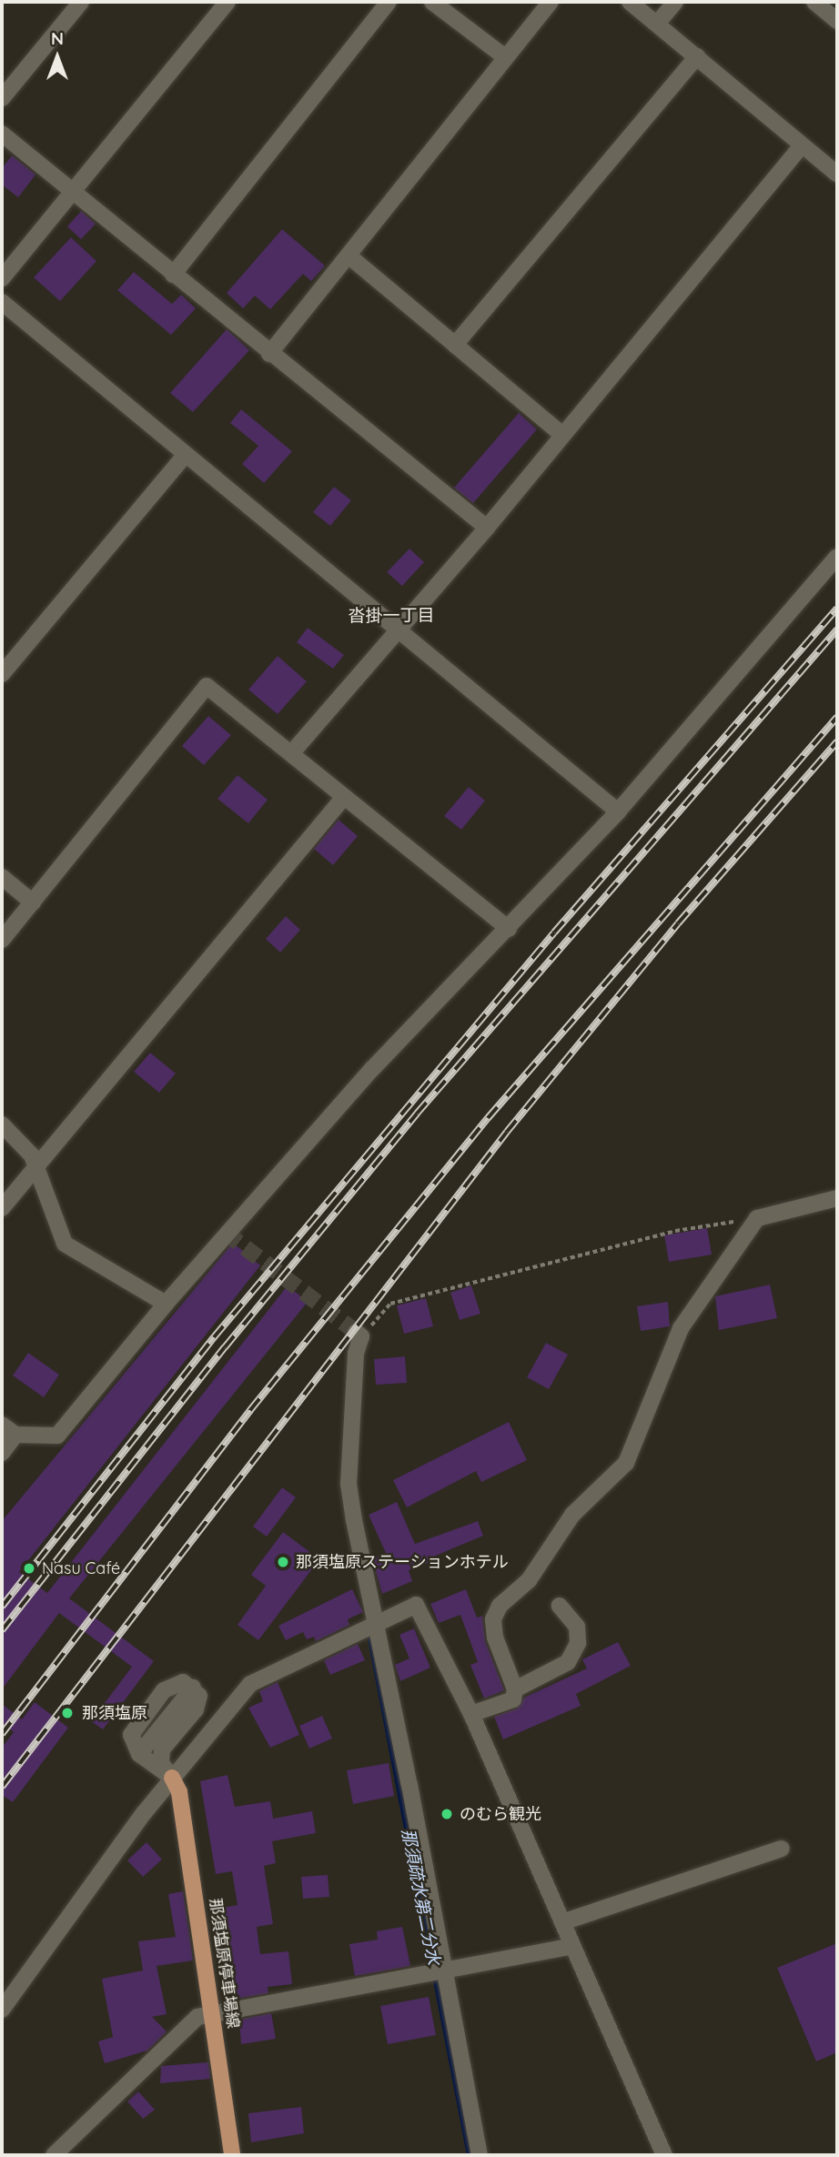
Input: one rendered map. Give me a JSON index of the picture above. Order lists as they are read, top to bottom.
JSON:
{
  "streets": {
    "main road": ["那須塩原停車場線"]
  },
  "districts": ["沓掛一丁目"],
  "water": ["那須疏水第二分水"],
  "places": [
    "那須塩原ステーションホテル",
    "Nasu Café",
    "那須塩原",
    "のむら観光"
  ],
  "north": "top"
}
